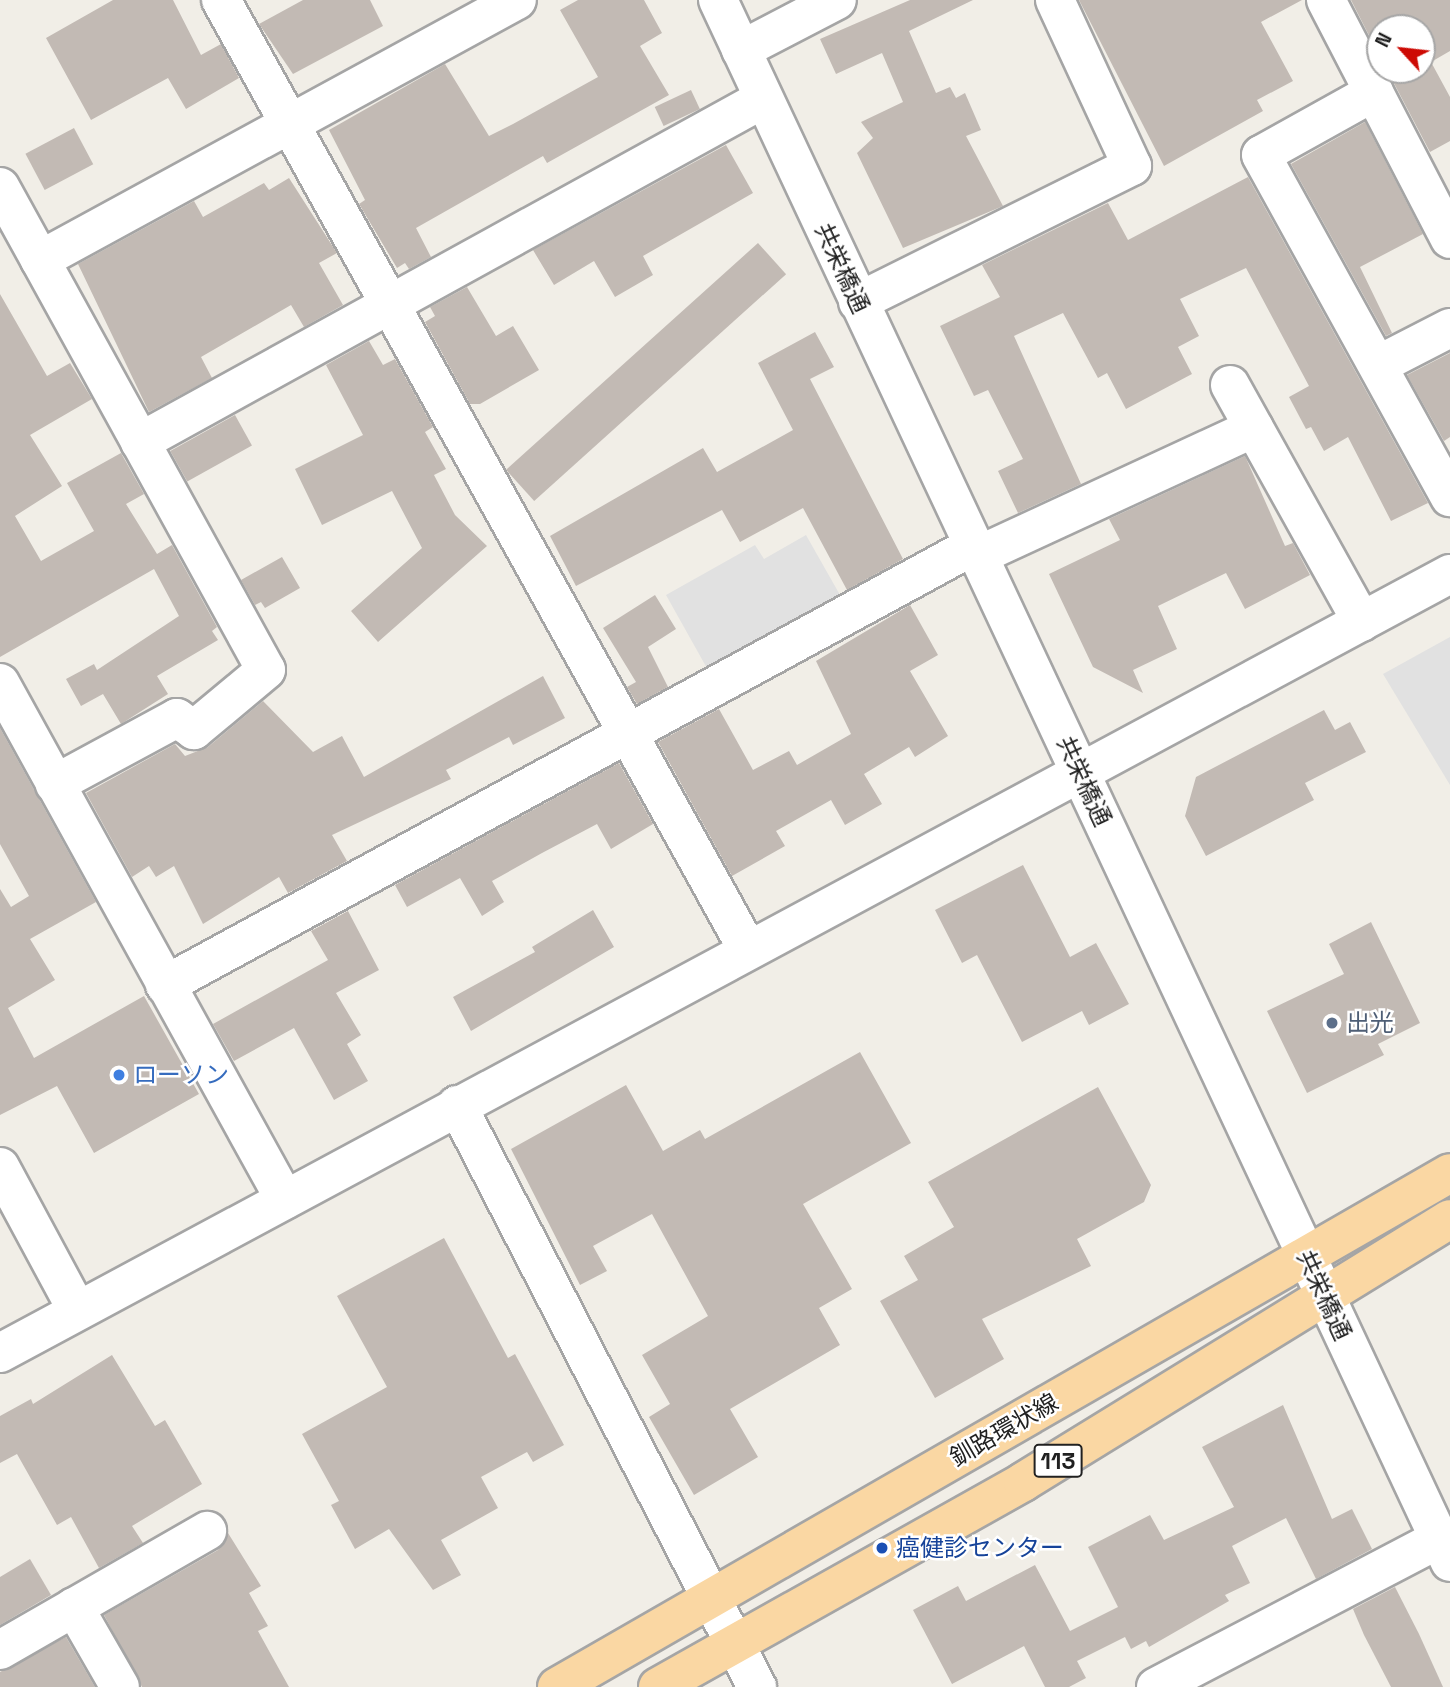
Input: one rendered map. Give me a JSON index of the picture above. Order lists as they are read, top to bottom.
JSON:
{
  "streets": {
    "main road": ["釧路環状線", "113"],
    "street": ["共栄橋通"]
  },
  "crossings": [
    ["共栄橋通", "釧路環状線"],
    ["共栄橋通", "113"]
  ],
  "places": ["出光", "ローソン", "癌健診センター"],
  "north": "top left"
}
